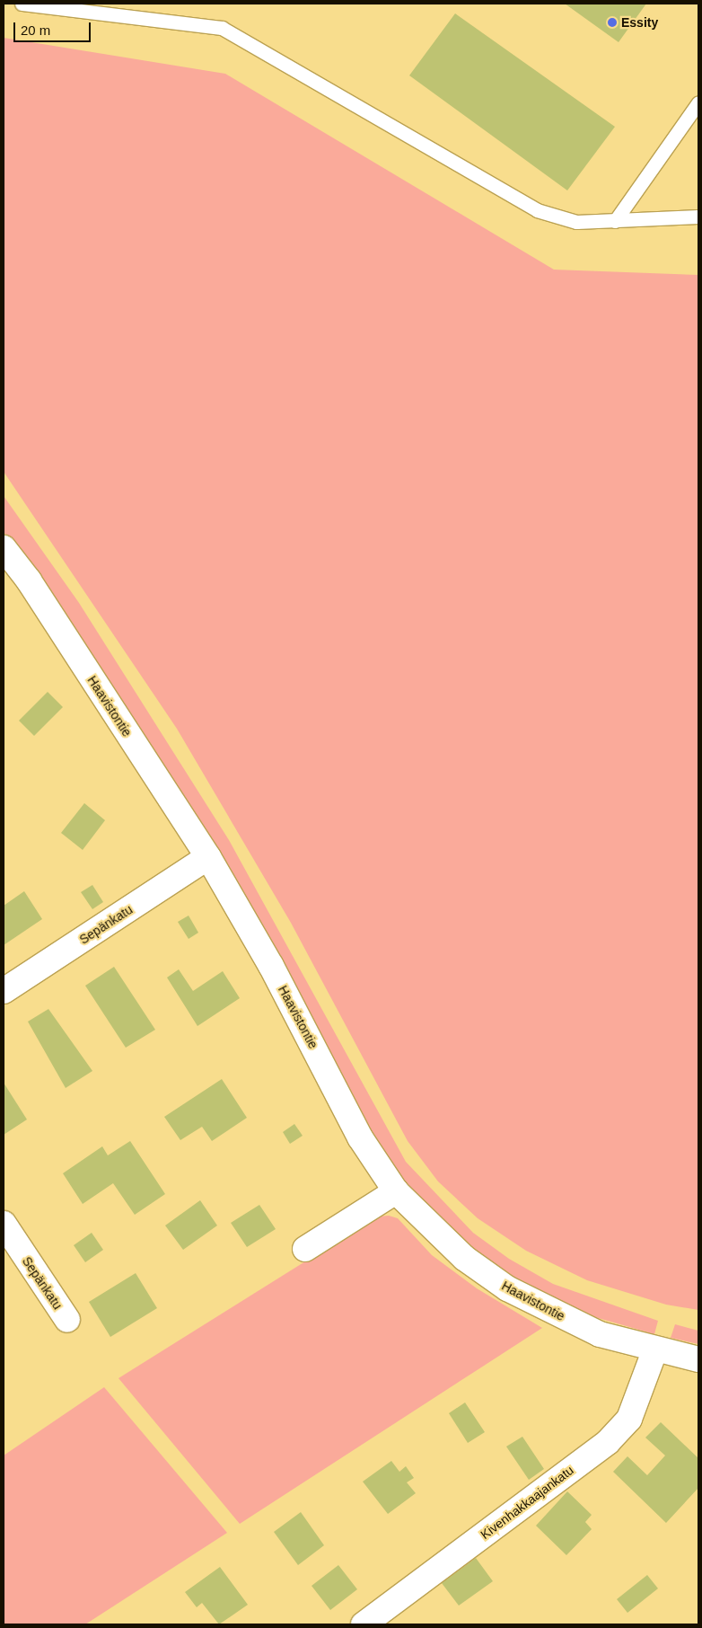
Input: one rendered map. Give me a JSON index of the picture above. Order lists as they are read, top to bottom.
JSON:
{
  "streets": {
    "street": ["Haavistontie", "Sepänkatu", "Kivenhakkaajankatu"]
  },
  "crossings": [
    ["Haavistontie", "Sepänkatu"],
    ["Haavistontie", "Kivenhakkaajankatu"]
  ],
  "places": ["Essity"],
  "scale_bar": "20 m"
}
